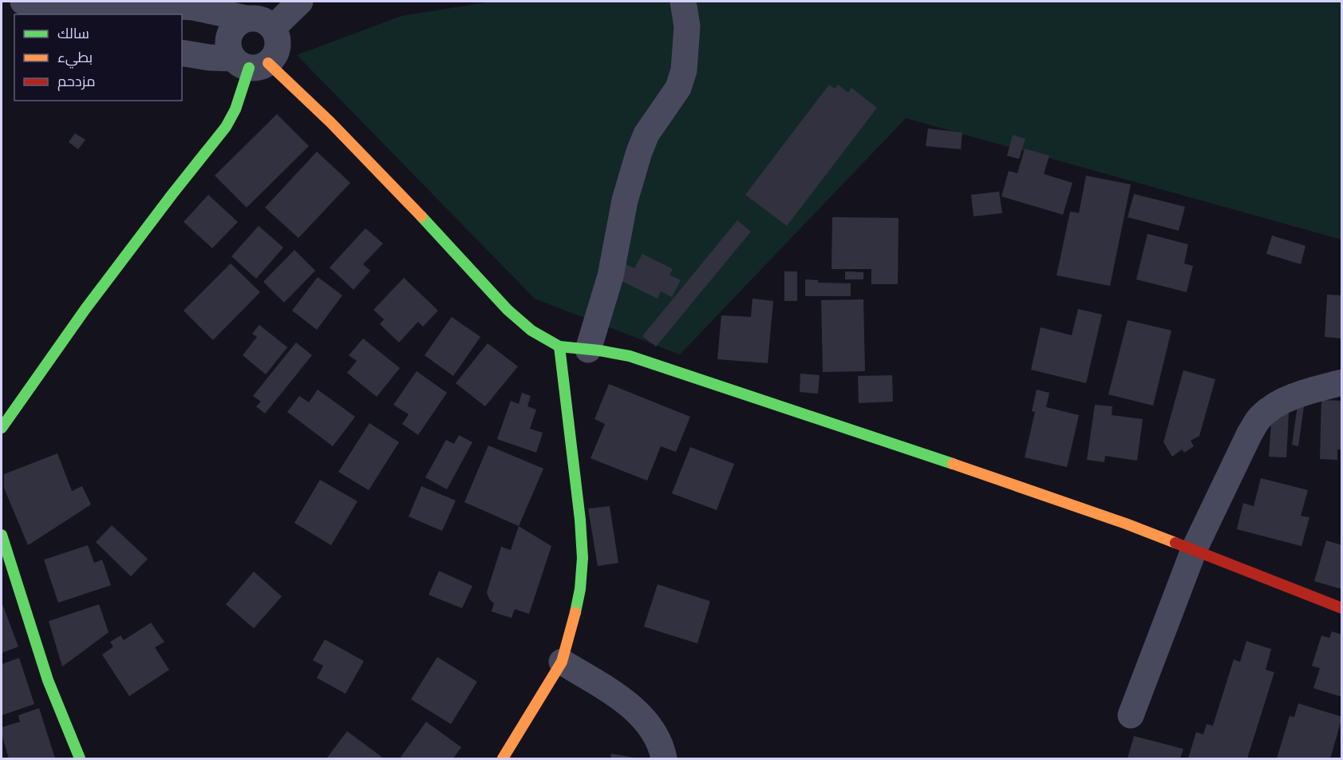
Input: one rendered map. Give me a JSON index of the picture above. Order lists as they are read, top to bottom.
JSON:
{
  "legend": ["سالك", "بطيء", "مزدحم"]
}
